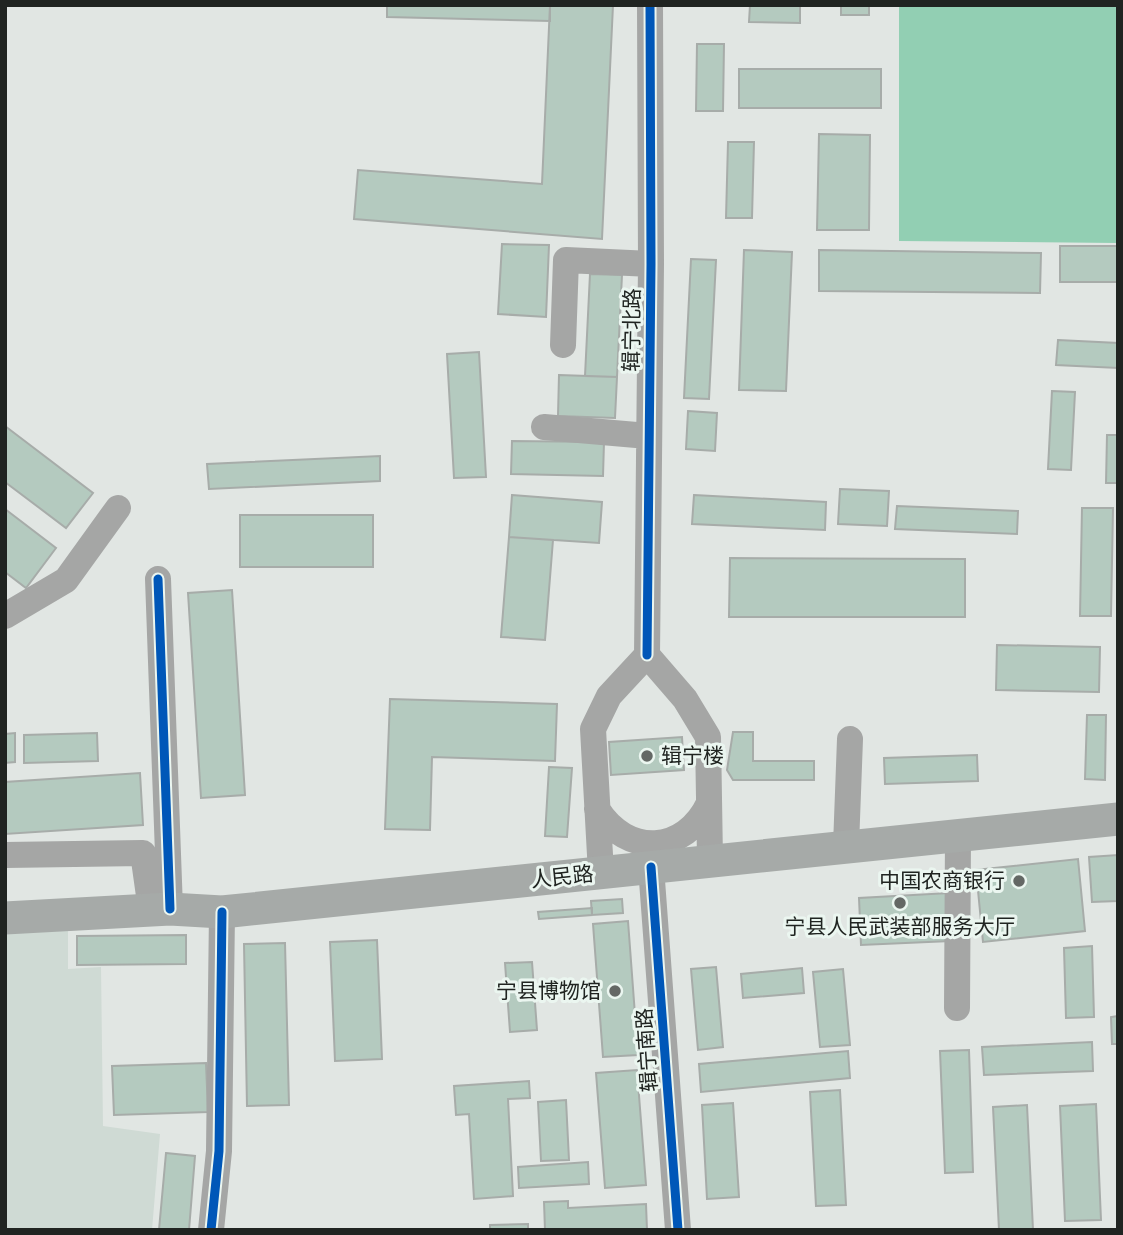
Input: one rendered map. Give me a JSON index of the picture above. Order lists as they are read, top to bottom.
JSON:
{
  "streets": {
    "main road": ["人民路"],
    "street": ["辑宁北路", "辑宁南路"]
  },
  "crossings": [
    ["人民路", "辑宁南路"]
  ],
  "places": [
    "辑宁楼",
    "中国农商银行",
    "宁县人民武装部服务大厅",
    "宁县博物馆"
  ]
}
